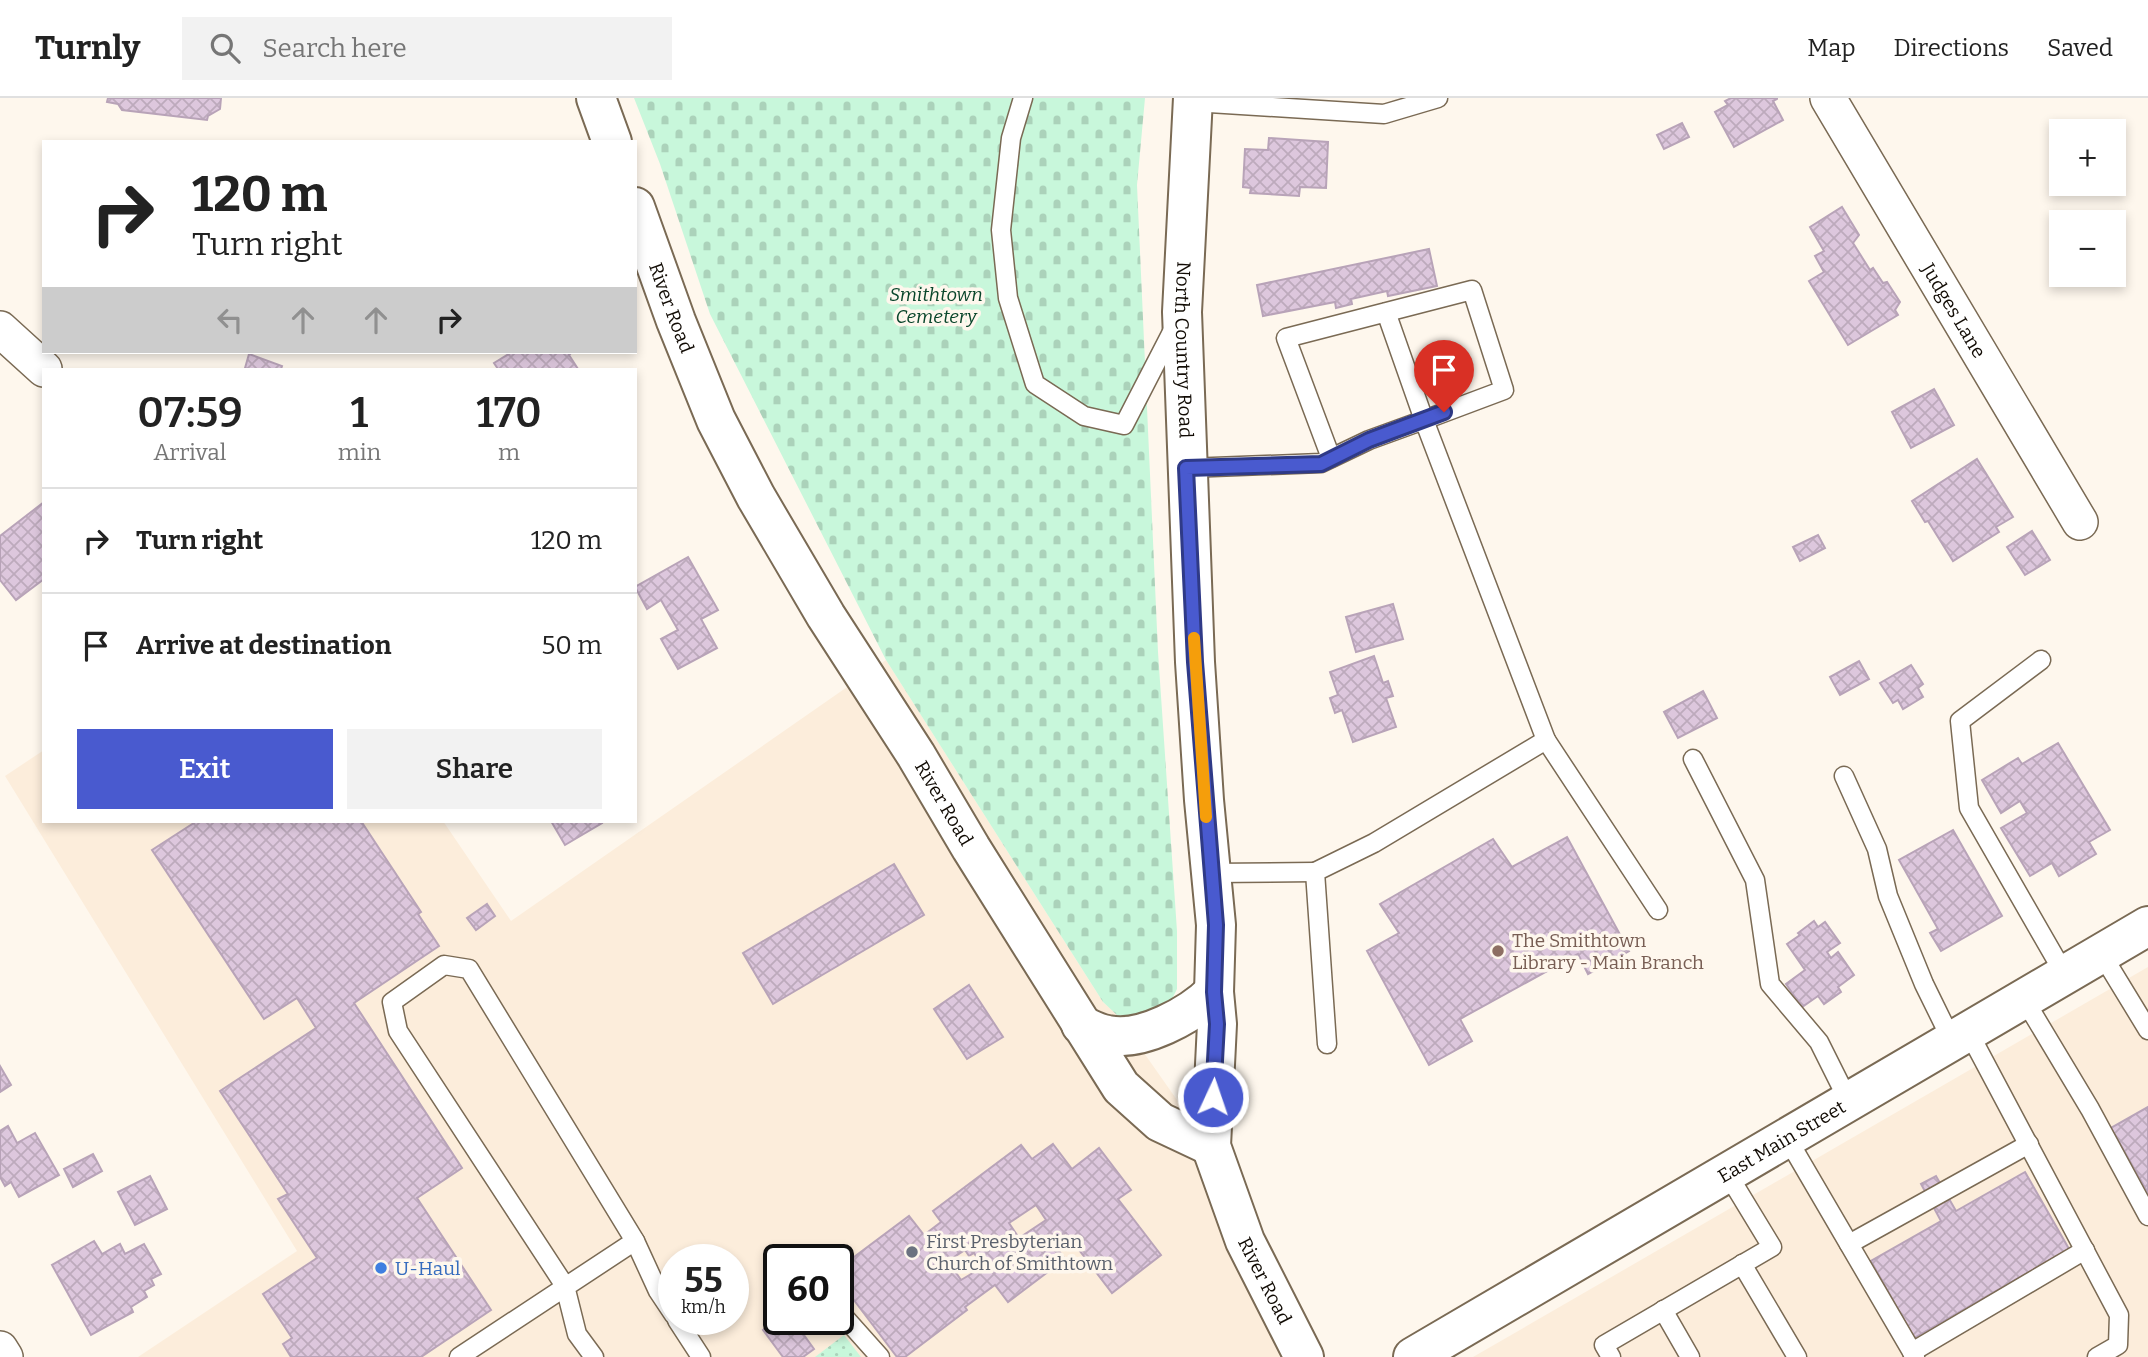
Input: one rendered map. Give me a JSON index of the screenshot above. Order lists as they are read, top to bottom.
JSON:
{
  "streets": {
    "main road": ["River Road", "North Country Road", "East Main Street"],
    "street": ["Judges Lane"]
  },
  "crossings": [
    ["River Road", "North Country Road"]
  ],
  "parks": ["Smithtown Cemetery"],
  "places": ["The Smithtown Library - Main Branch", "First Presbyterian Church of Smithtown", "U-Haul"],
  "page": {
    "header": "Turnly",
    "search": "Search here",
    "nav": ["Map", "Directions", "Saved"],
    "map_buttons": ["+", "−"],
    "turn": ["120 m", "Turn right"],
    "eta": [
      "07:59",
      "Arrival",
      "1",
      "min",
      "170",
      "m"
    ],
    "list": [
      {
        "name": "Turn right",
        "value": "120 m"
      },
      {
        "name": "Arrive at destination",
        "value": "50 m"
      }
    ],
    "buttons": ["Exit", "Share"],
    "speed": "55 km/h",
    "limit": "60"
  }
}
